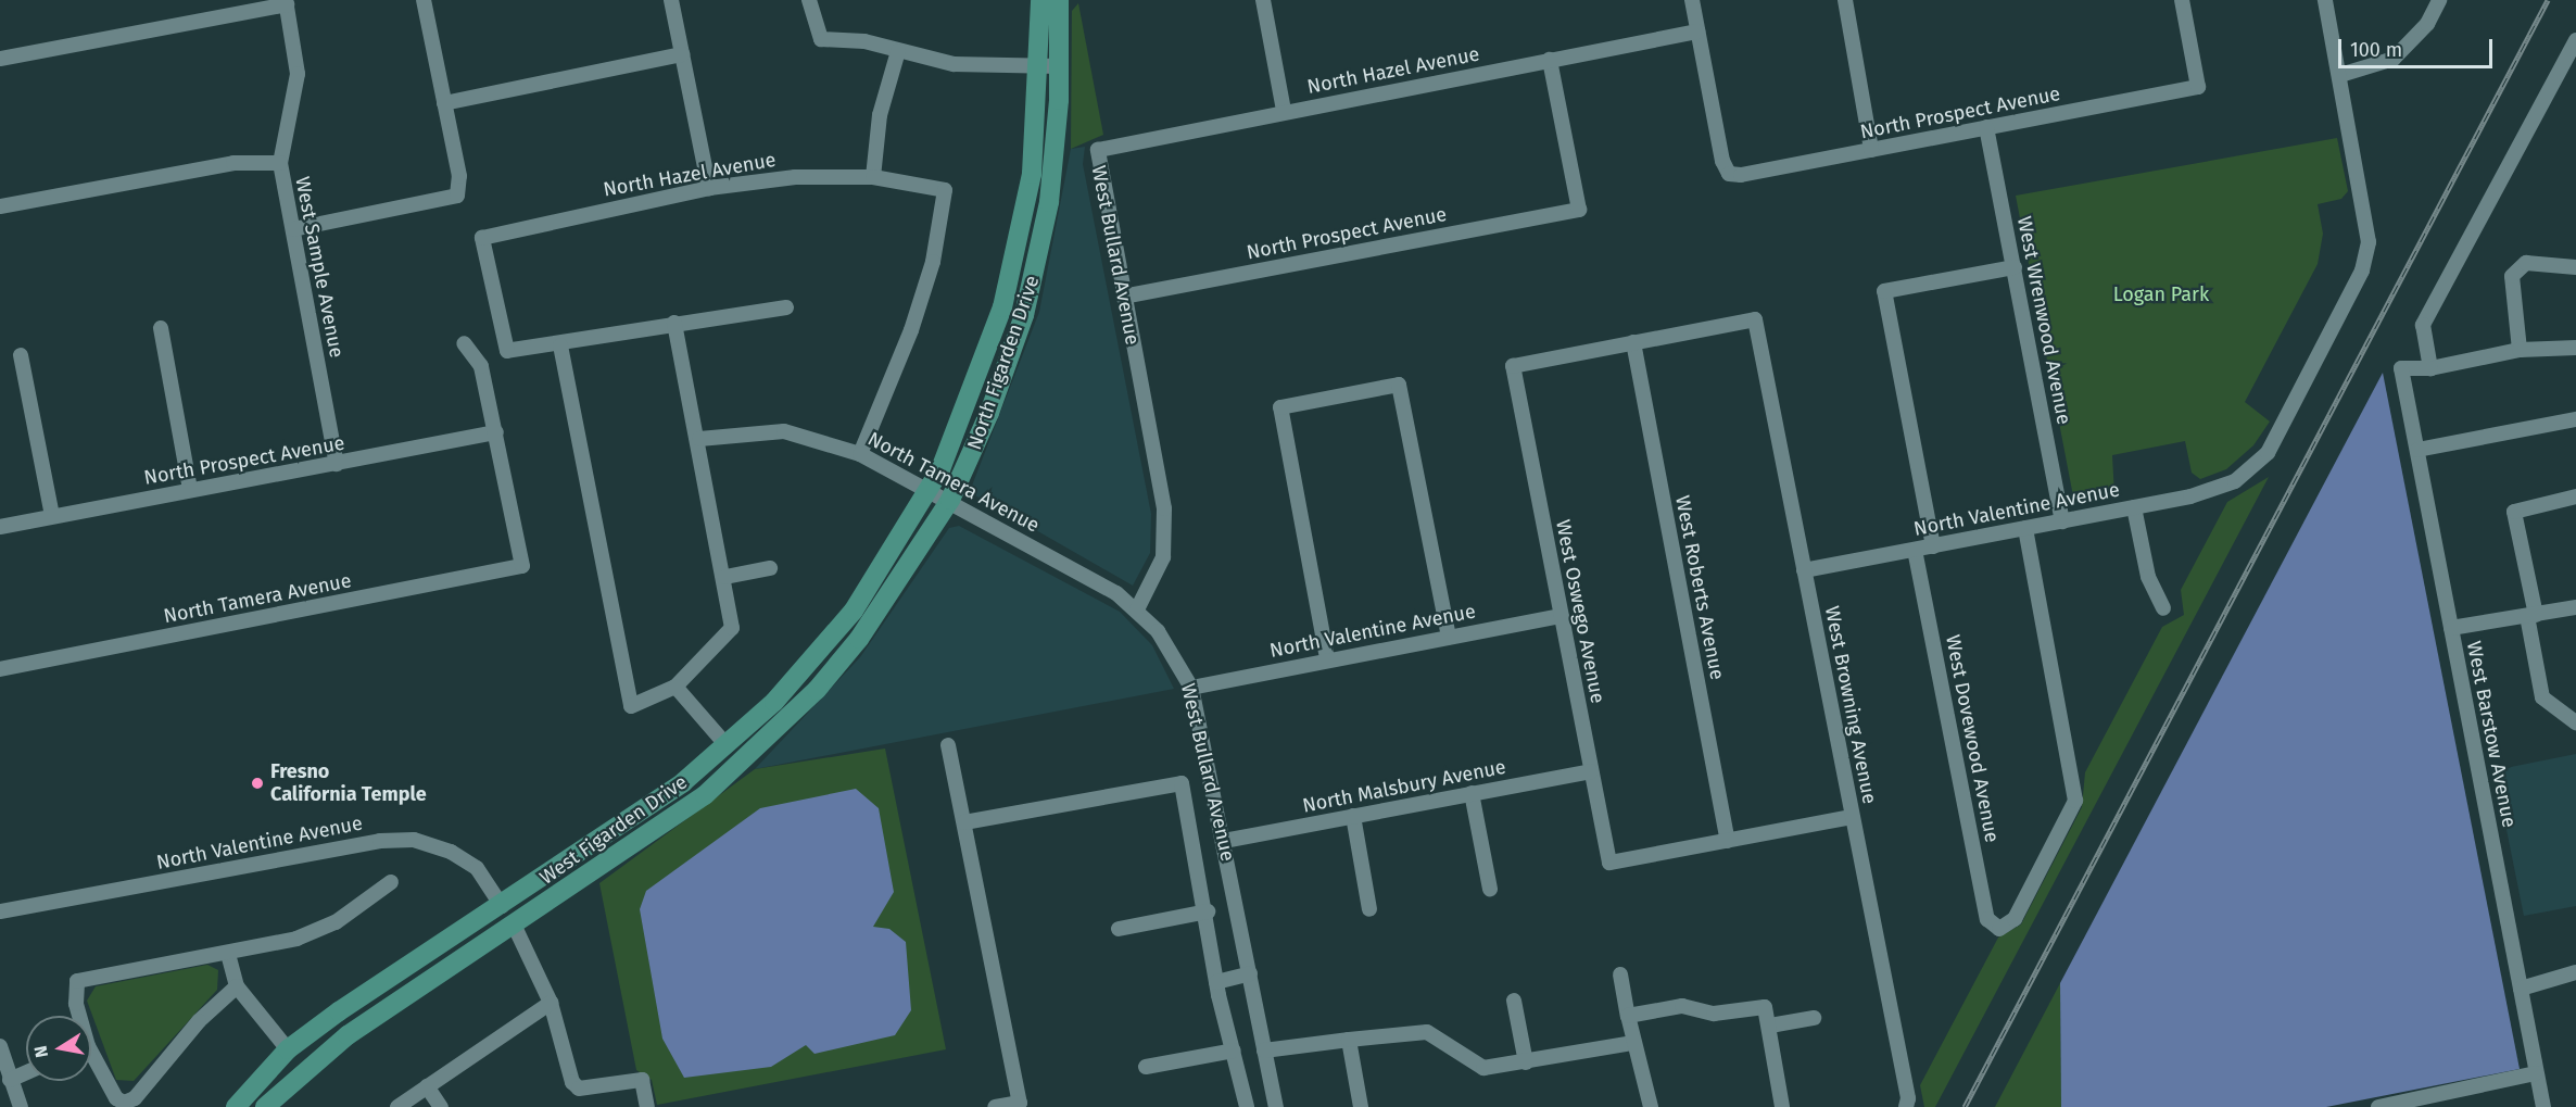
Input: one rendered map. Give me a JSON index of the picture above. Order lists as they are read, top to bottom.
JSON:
{
  "streets": {
    "main road": ["North Figarden Drive", "West Figarden Drive"],
    "street": [
      "North Hazel Avenue",
      "North Prospect Avenue",
      "West Bullard Avenue",
      "West Sample Avenue",
      "West Wrenwood Avenue",
      "North Tamera Avenue",
      "North Valentine Avenue",
      "West Roberts Avenue",
      "West Oswego Avenue",
      "West Browning Avenue",
      "West Barstow Avenue",
      "West Dovewood Avenue",
      "North Malsbury Avenue"
    ]
  },
  "crossings": [
    ["North Hazel Avenue", "North Prospect Avenue"],
    ["North Hazel Avenue", "West Bullard Avenue"],
    ["North Hazel Avenue", "North Tamera Avenue"],
    ["North Prospect Avenue", "West Bullard Avenue"],
    ["North Prospect Avenue", "West Sample Avenue"],
    ["North Prospect Avenue", "West Wrenwood Avenue"],
    ["North Prospect Avenue", "North Tamera Avenue"],
    ["West Bullard Avenue", "North Tamera Avenue"],
    ["West Bullard Avenue", "North Valentine Avenue"],
    ["West Bullard Avenue", "North Malsbury Avenue"],
    ["West Wrenwood Avenue", "North Valentine Avenue"],
    ["North Figarden Drive", "North Tamera Avenue"],
    ["North Figarden Drive", "West Figarden Drive"],
    ["North Tamera Avenue", "West Figarden Drive"],
    ["North Valentine Avenue", "West Oswego Avenue"],
    ["North Valentine Avenue", "West Browning Avenue"],
    ["North Valentine Avenue", "West Dovewood Avenue"],
    ["North Valentine Avenue", "West Figarden Drive"],
    ["West Roberts Avenue", "West Oswego Avenue"],
    ["West Roberts Avenue", "West Browning Avenue"],
    ["West Oswego Avenue", "West Browning Avenue"],
    ["West Oswego Avenue", "North Malsbury Avenue"]
  ],
  "parks": ["Logan Park"],
  "places": ["Fresno California Temple"],
  "scale_bar": "100 m",
  "north": "left"
}
